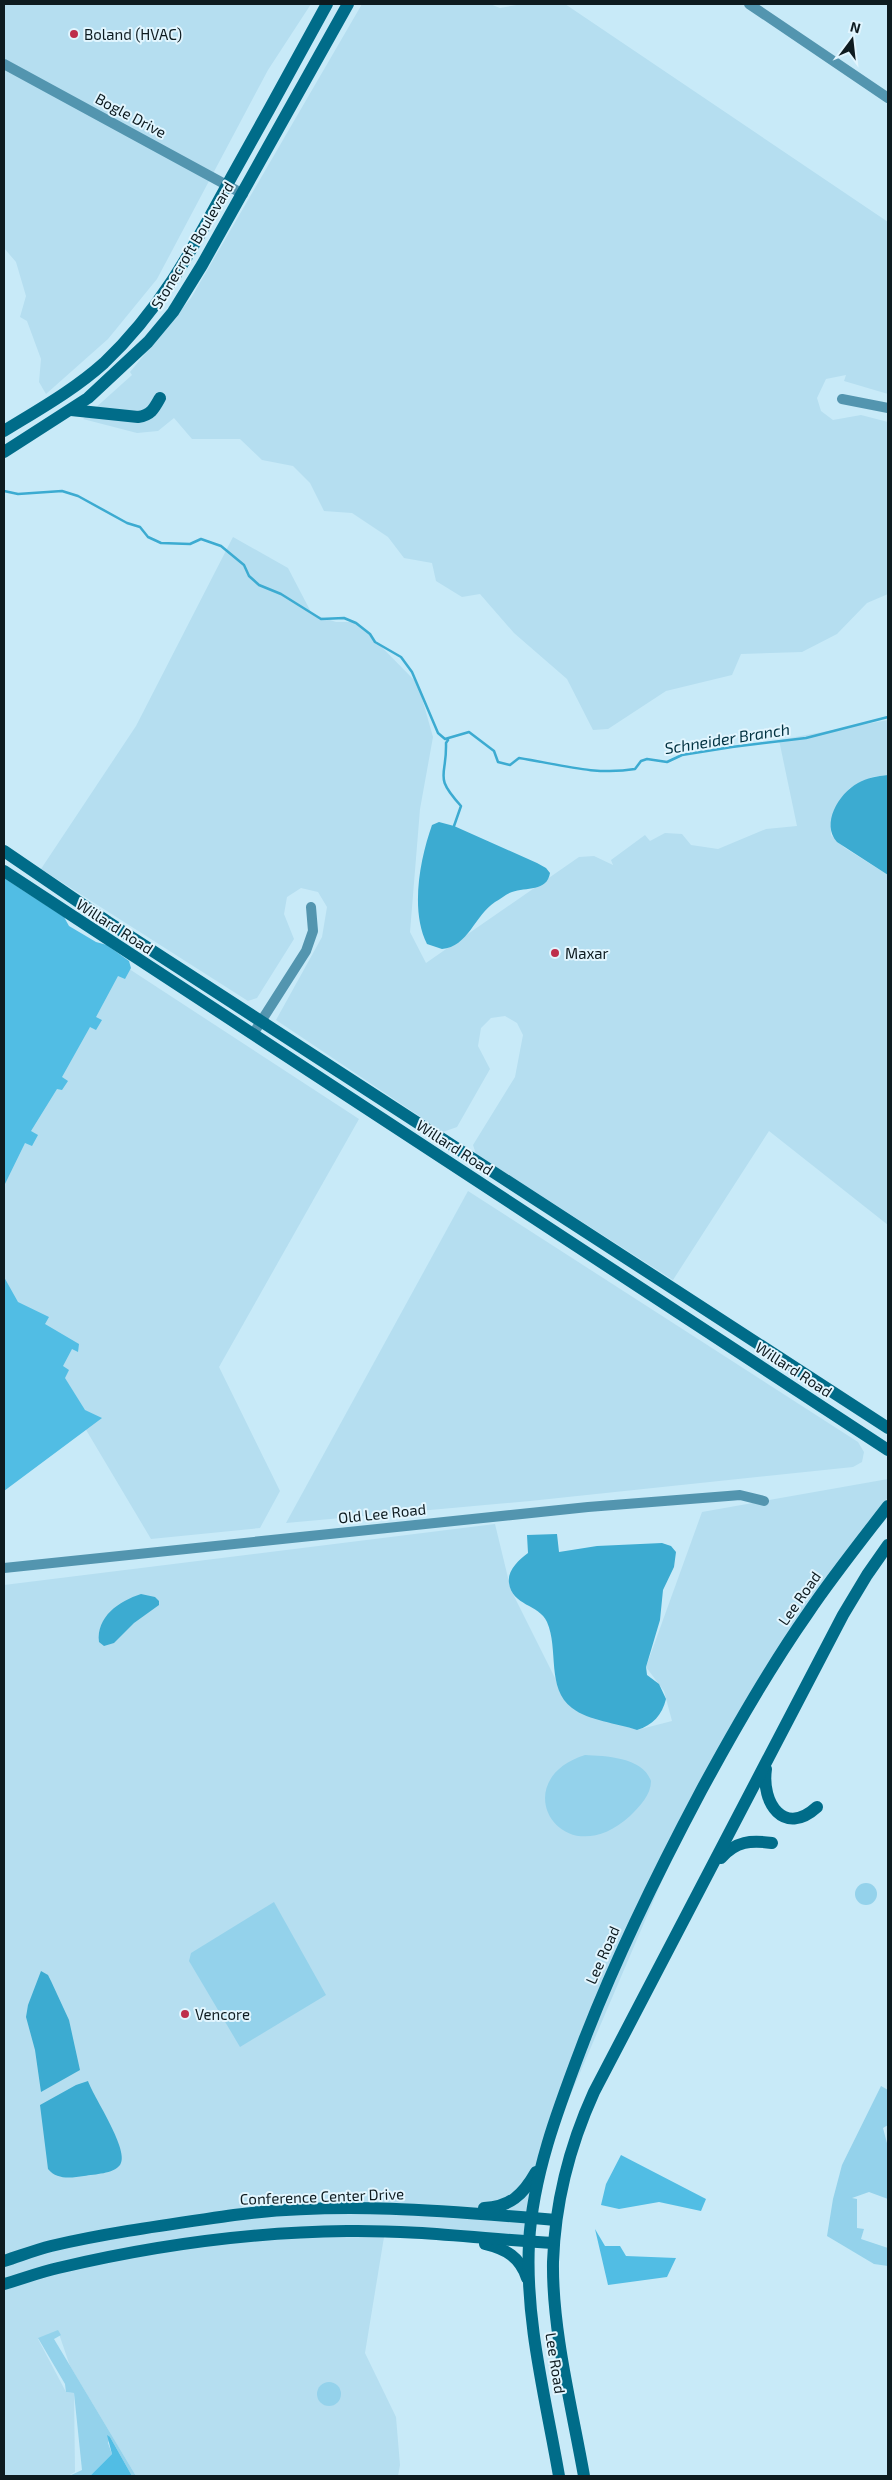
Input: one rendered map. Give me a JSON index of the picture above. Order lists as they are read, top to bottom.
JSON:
{
  "streets": {
    "street": [
      "Bogle Drive",
      "Stonecroft Boulevard",
      "Willard Road",
      "Old Lee Road",
      "Lee Road",
      "Conference Center Drive"
    ]
  },
  "crossings": [
    ["Bogle Drive", "Stonecroft Boulevard"],
    ["Lee Road", "Conference Center Drive"]
  ],
  "water": ["Schneider Branch"],
  "places": ["Boland (HVAC)", "Maxar", "Vencore"],
  "north": "top"
}
